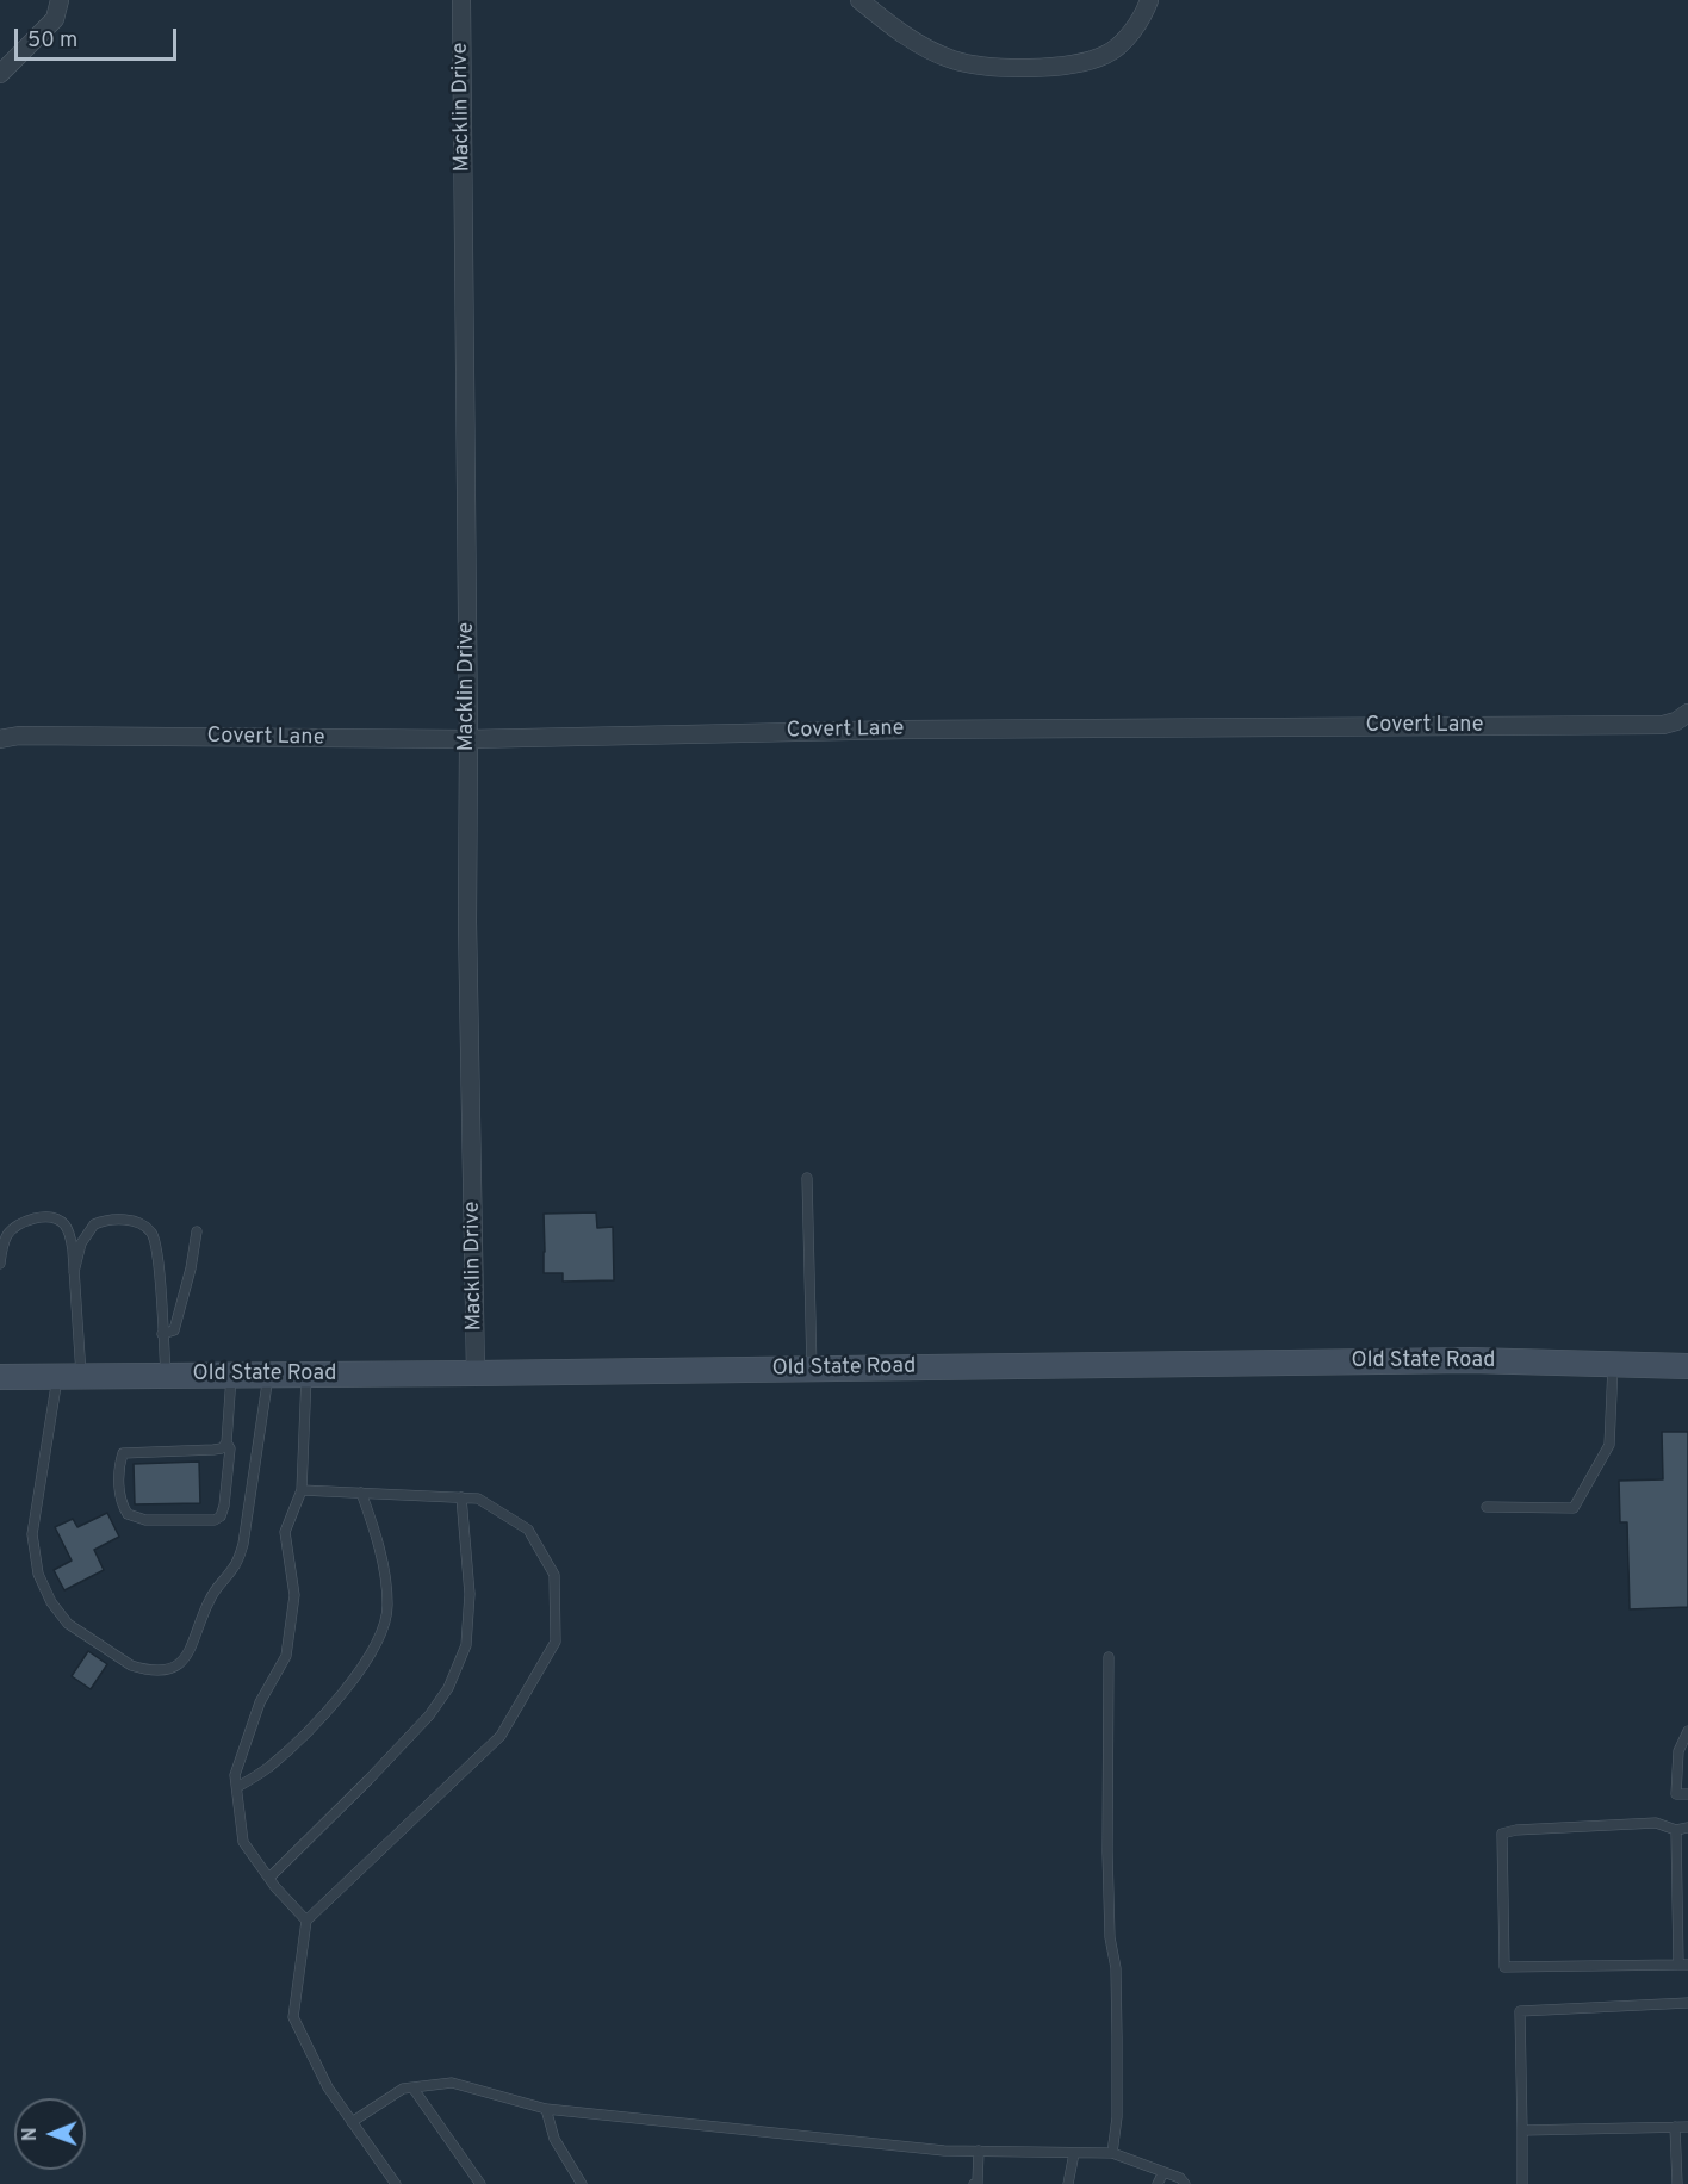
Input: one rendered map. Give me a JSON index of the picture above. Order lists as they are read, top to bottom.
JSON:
{
  "streets": {
    "street": ["Macklin Drive", "Covert Lane", "Old State Road"]
  },
  "crossings": [
    ["Macklin Drive", "Covert Lane"],
    ["Macklin Drive", "Old State Road"]
  ],
  "scale_bar": "50 m",
  "north": "left"
}
